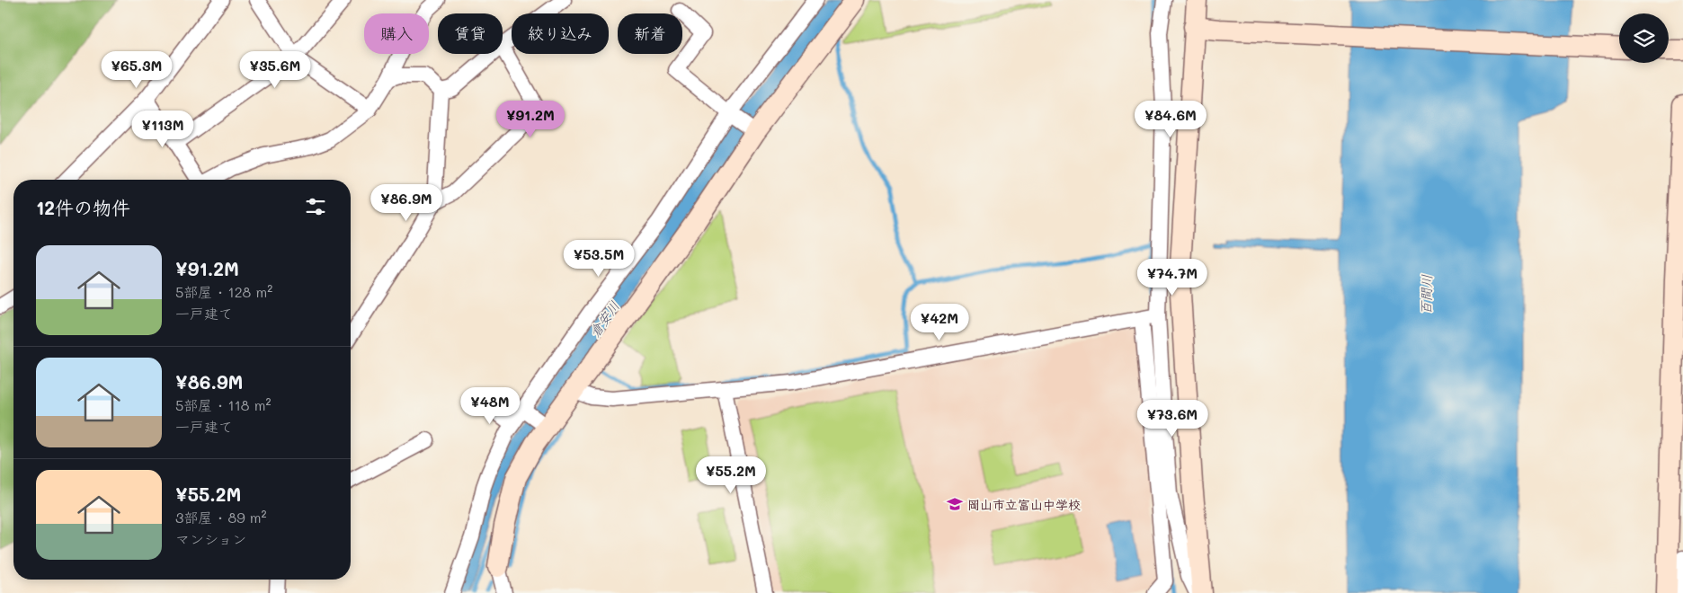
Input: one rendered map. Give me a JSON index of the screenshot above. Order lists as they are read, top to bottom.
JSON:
{
  "water": ["百間川", "倉安川"],
  "places": {
    "school or university": ["岡山市立富山中学校"]
  },
  "page": {
    "chip": [
      "購入",
      "賃貸",
      "絞り込み",
      "新着"
    ],
    "price": [
      "¥65.3M",
      "¥35.6M",
      "¥91.2M",
      "¥84.6M",
      "¥113M",
      "¥86.9M",
      "¥53.5M",
      "¥74.7M",
      "¥42M",
      "¥48M",
      "¥73.6M",
      "¥55.2M"
    ],
    "heading": "12件の物件",
    "list": [
      {
        "name": "¥91.2M",
        "note": "5部屋 · 128 m² · 一戸建て"
      },
      {
        "name": "¥86.9M",
        "note": "5部屋 · 118 m² · 一戸建て"
      },
      {
        "name": "¥55.2M",
        "note": "3部屋 · 89 m² · マンション"
      }
    ]
  }
}
